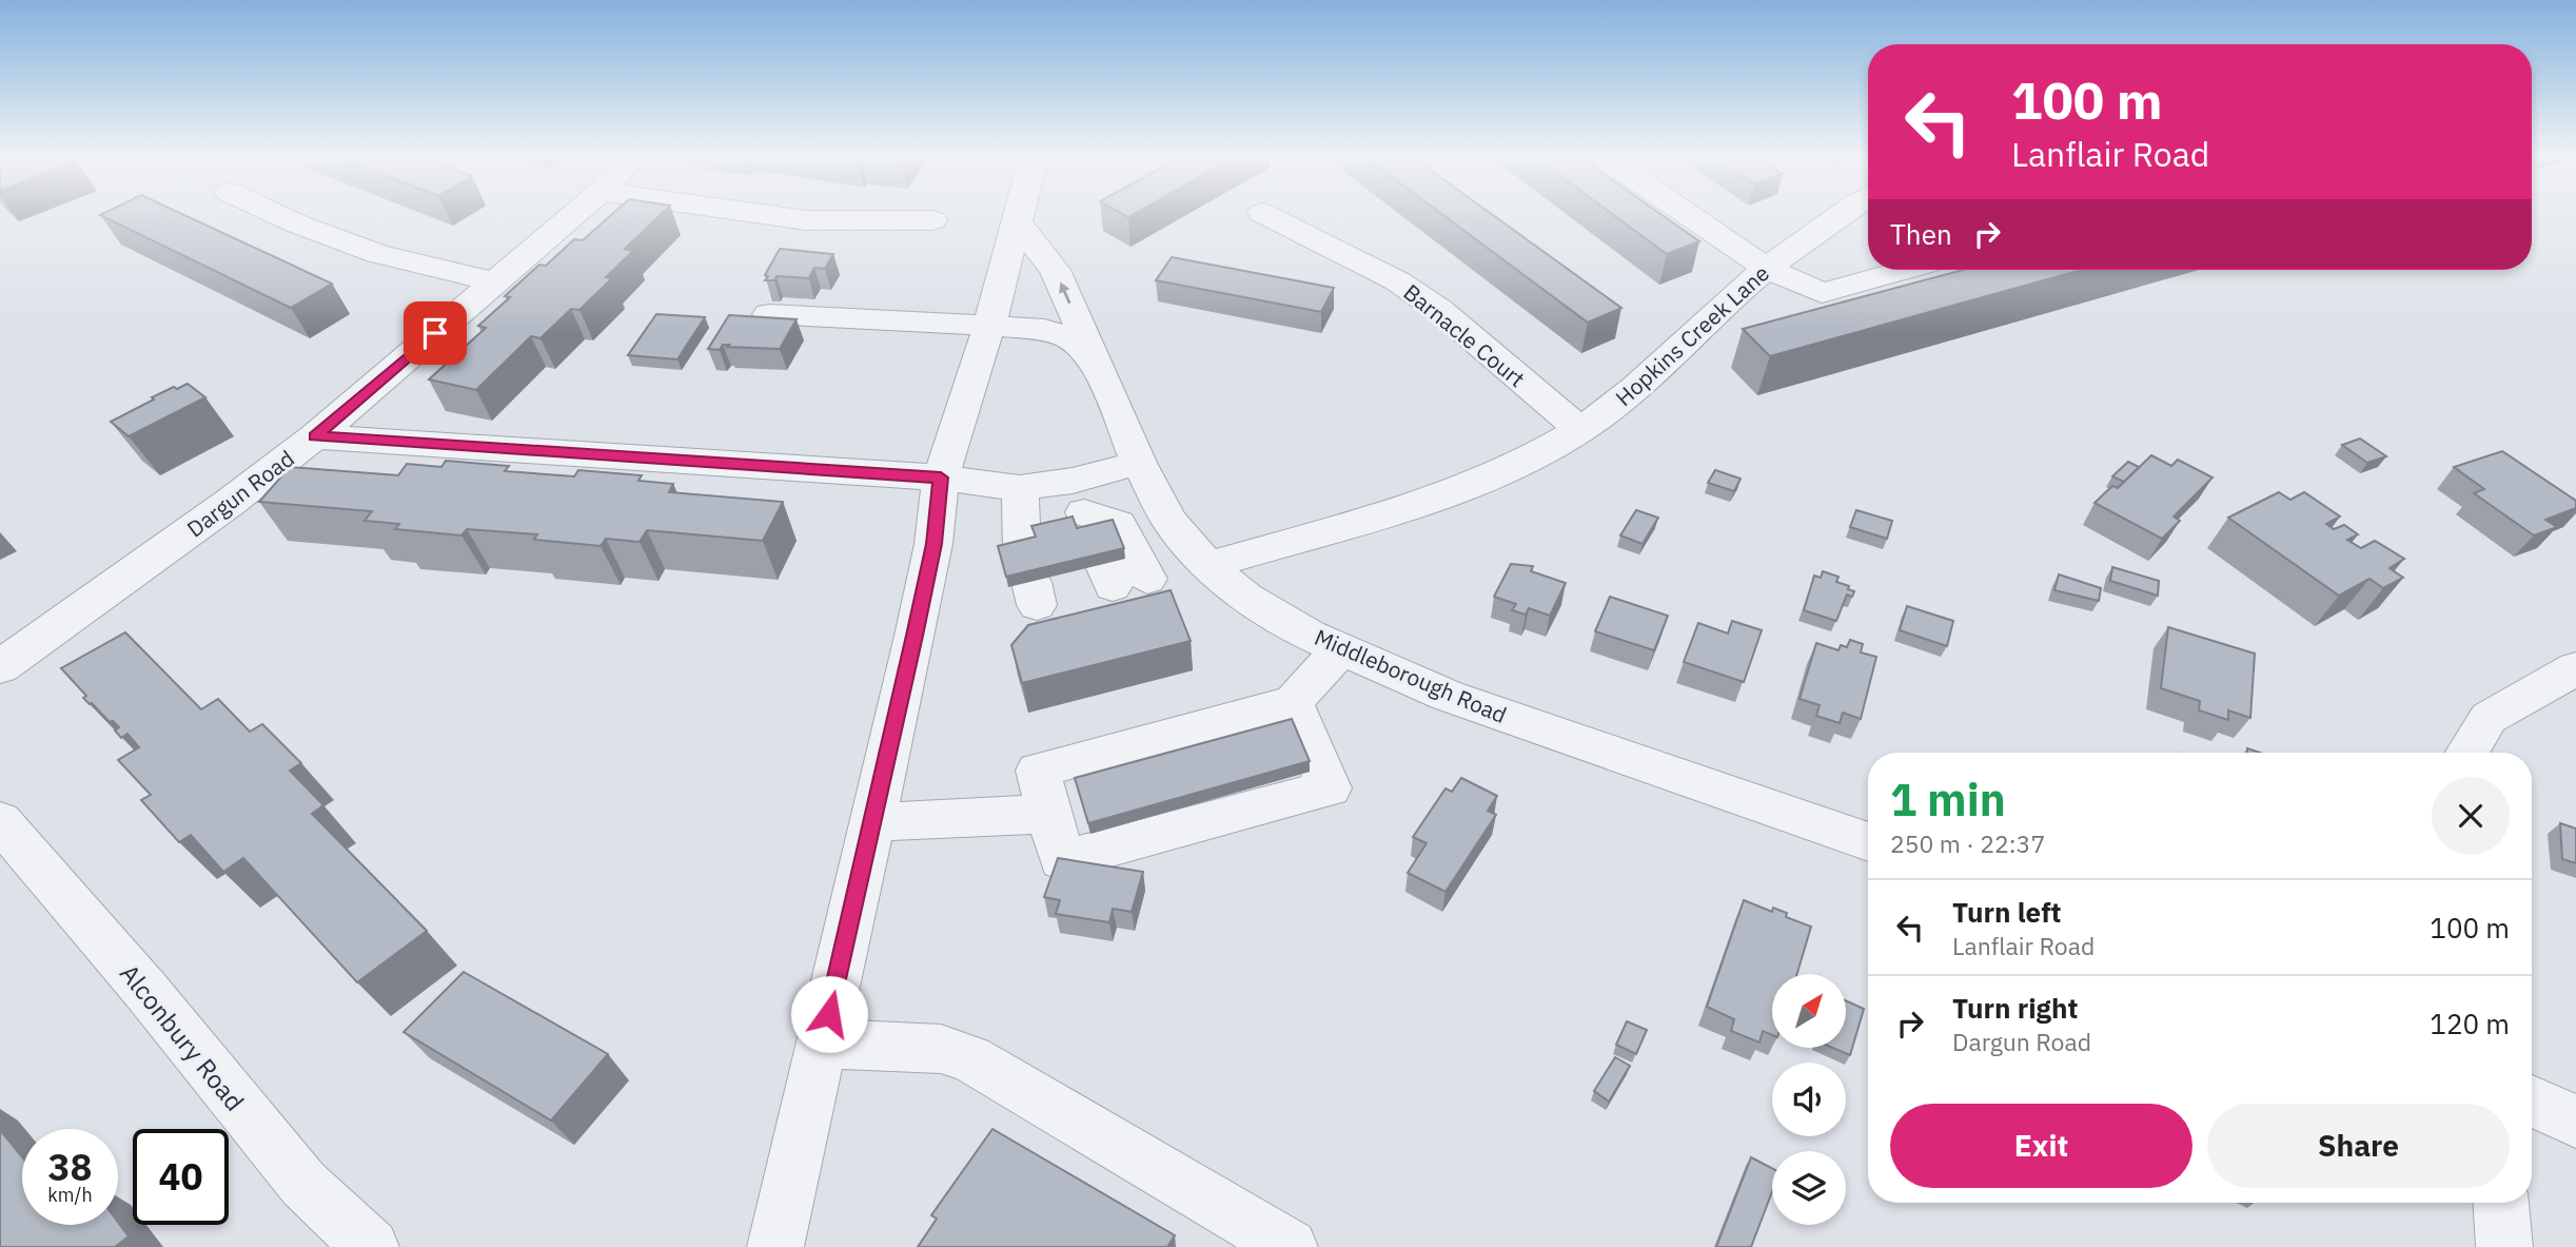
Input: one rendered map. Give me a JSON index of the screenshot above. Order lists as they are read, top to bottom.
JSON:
{
  "streets": {
    "street": [
      "Barnacle Court",
      "Hopkins Creek Lane",
      "Dargun Road",
      "Middleborough Road",
      "Alconbury Road"
    ]
  },
  "crossings": [
    ["Barnacle Court", "Hopkins Creek Lane"],
    ["Hopkins Creek Lane", "Middleborough Road"]
  ],
  "north": "top right",
  "page": {
    "turn": ["100 m", "Lanflair Road"],
    "then": "Then",
    "heading": ["1 min", "250 m · 22:37"],
    "list": [
      {
        "name": "Turn left",
        "note": "Lanflair Road",
        "value": "100 m"
      },
      {
        "name": "Turn right",
        "note": "Dargun Road",
        "value": "120 m"
      }
    ],
    "buttons": ["Exit", "Share"],
    "speed": "38 km/h",
    "limit": "40"
  }
}
